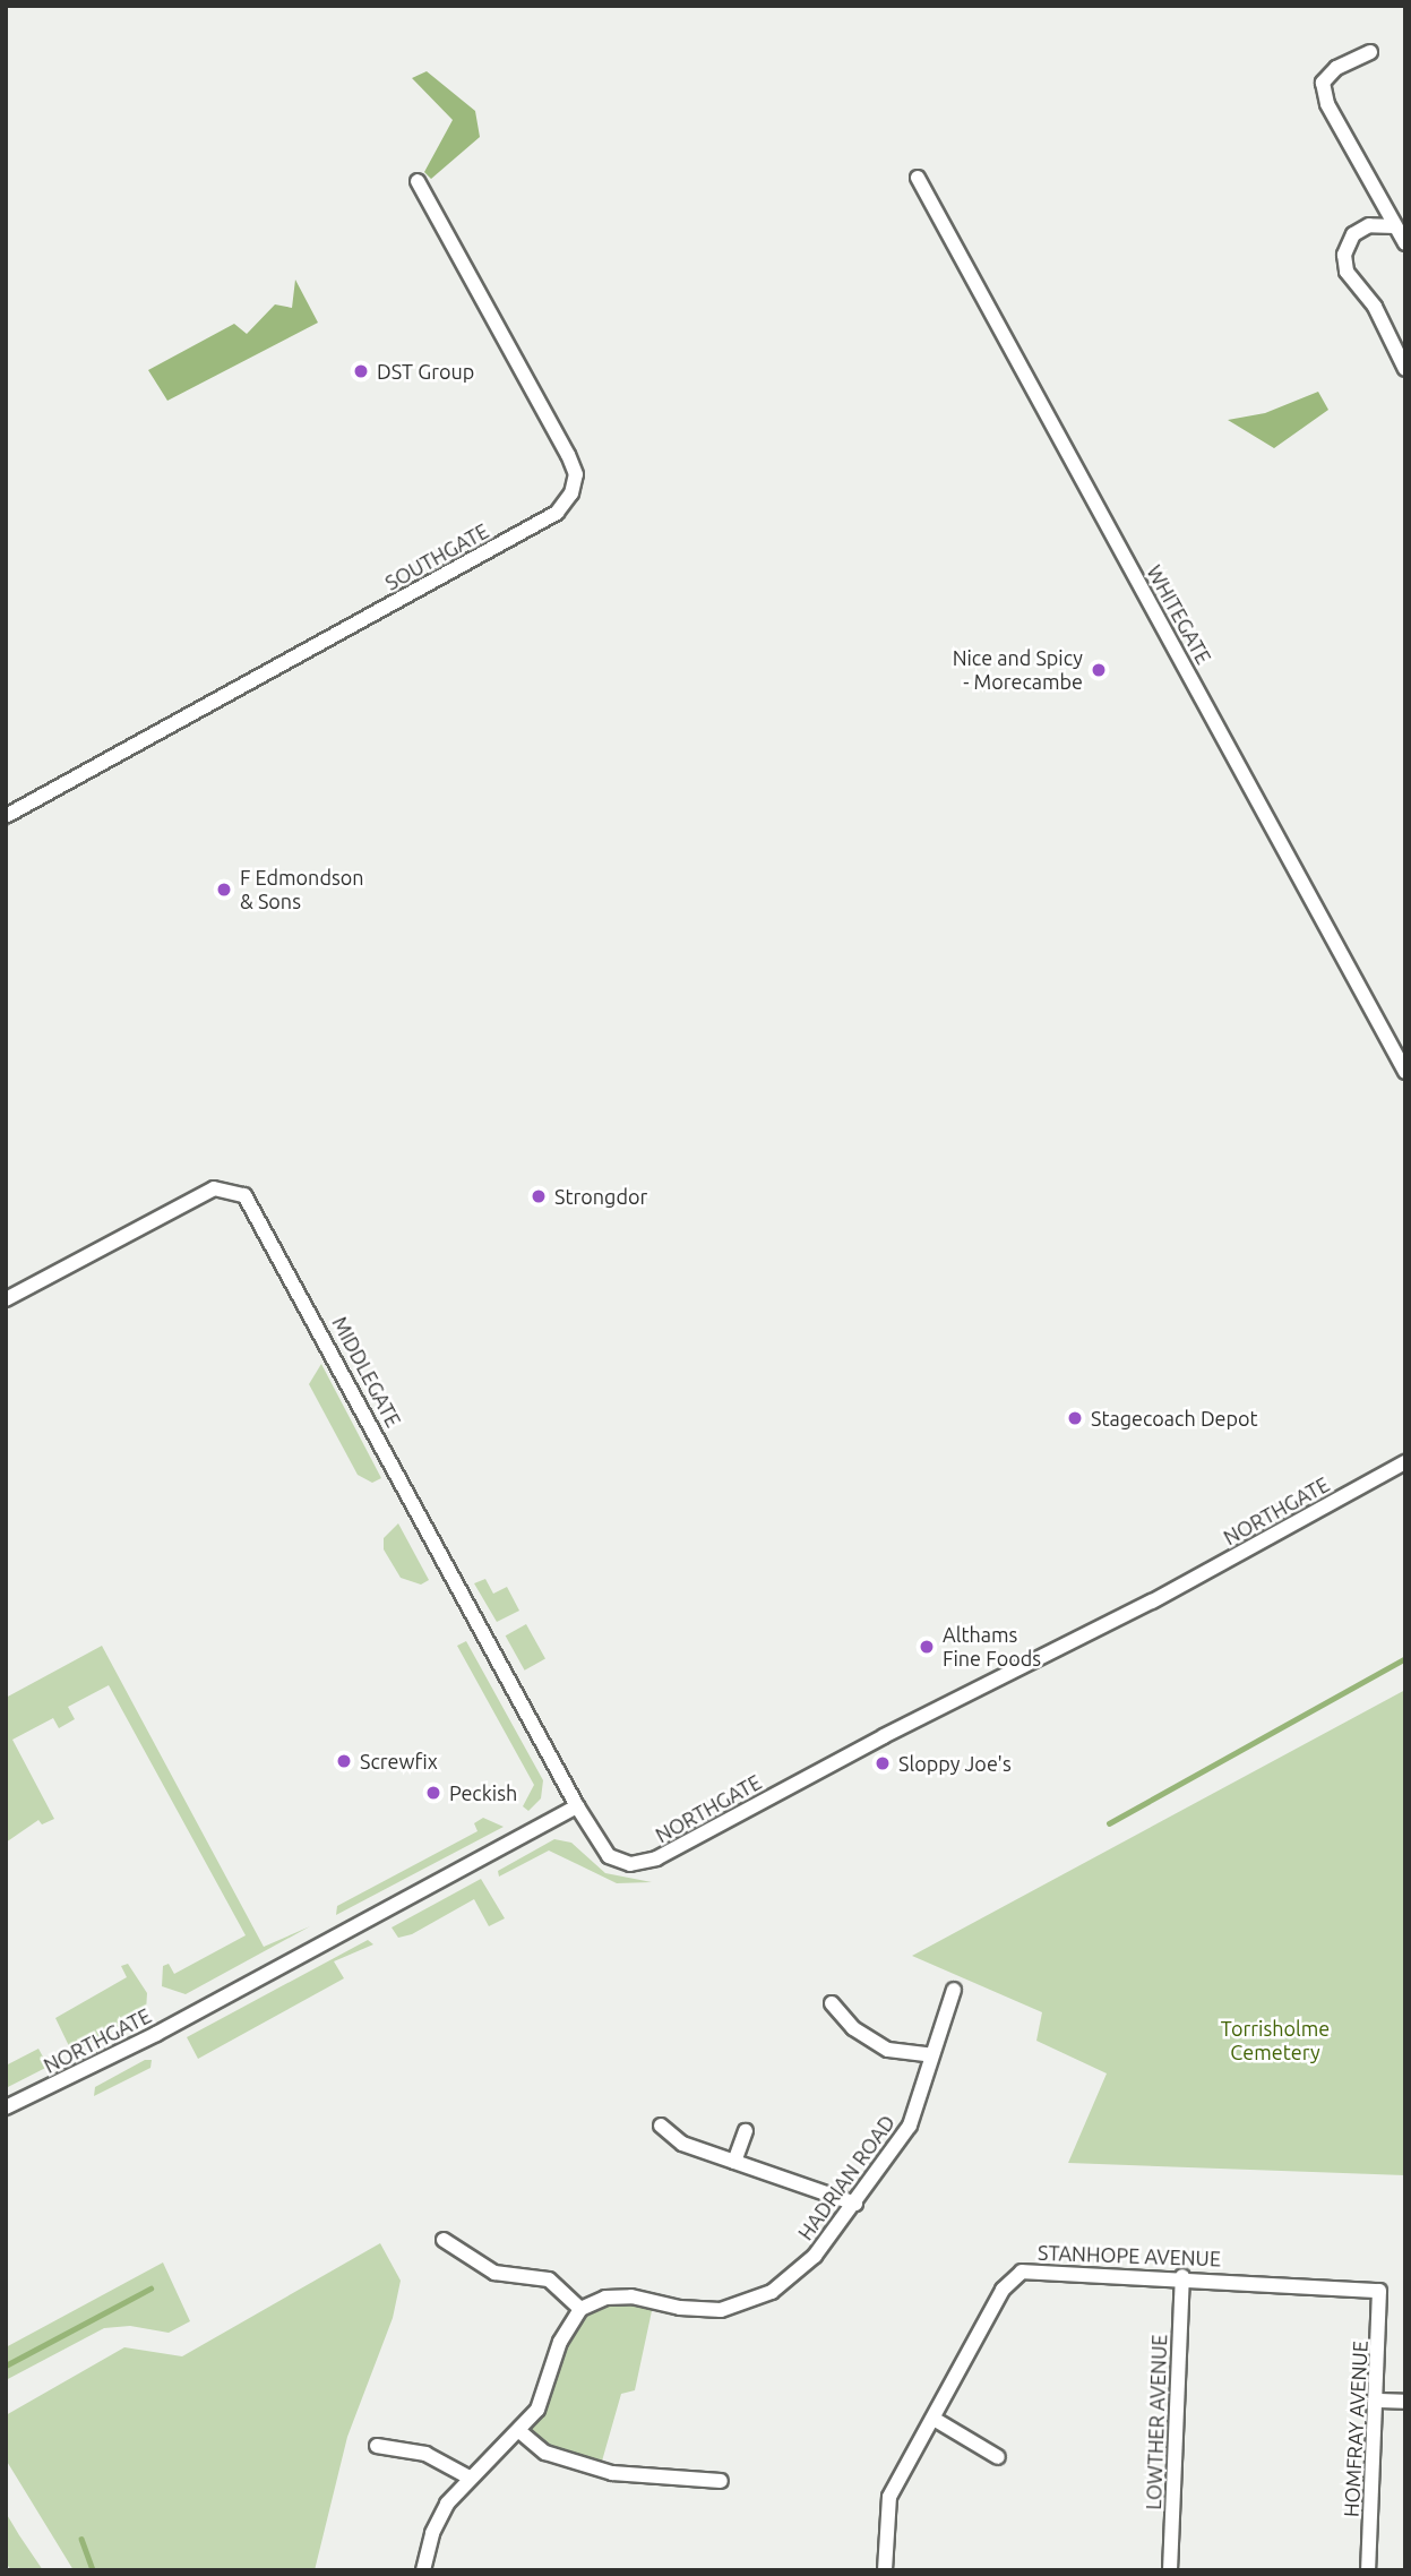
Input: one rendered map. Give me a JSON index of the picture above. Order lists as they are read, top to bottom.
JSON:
{
  "streets": {
    "street": [
      "SOUTHGATE",
      "WHITEGATE",
      "MIDDLEGATE",
      "NORTHGATE",
      "HADRIAN ROAD",
      "STANHOPE AVENUE",
      "LOWTHER AVENUE",
      "HOMFRAY AVENUE"
    ]
  },
  "crossings": [
    ["MIDDLEGATE", "NORTHGATE"],
    ["STANHOPE AVENUE", "LOWTHER AVENUE"],
    ["STANHOPE AVENUE", "HOMFRAY AVENUE"]
  ],
  "parks": ["Torrisholme Cemetery"],
  "places": [
    "DST Group",
    "Nice and Spicy - Morecambe",
    "F Edmondson & Sons",
    "Strongdor",
    "Stagecoach Depot",
    "Althams Fine Foods",
    "Screwfix",
    "Sloppy Joe's",
    "Peckish"
  ]
}
